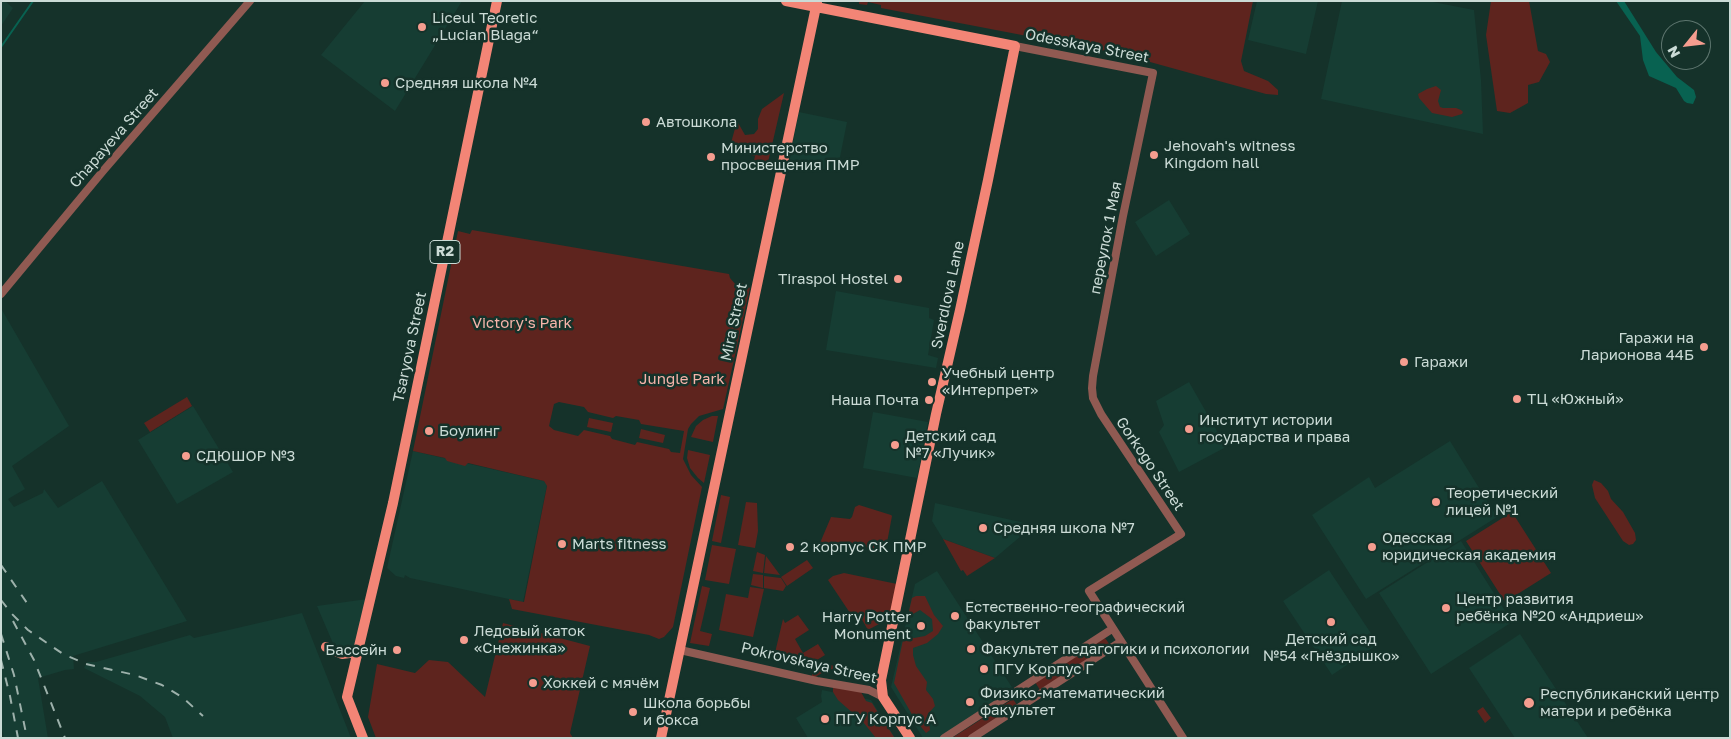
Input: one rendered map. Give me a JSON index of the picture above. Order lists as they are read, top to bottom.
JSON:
{
  "streets": {
    "main road": [
      "R2",
      "Sverdlova Lane",
      "Mira Street",
      "Tsaryova Street",
      "Pokrovskaya Street"
    ],
    "street": [
      "Odesskaya Street",
      "Chapayeva Street",
      "переулок 1 Мая",
      "Gorkogo Street"
    ]
  },
  "crossings": [
    ["Odesskaya Street", "переулок 1 Мая"],
    ["Odesskaya Street", "Sverdlova Lane"],
    ["переулок 1 Мая", "Gorkogo Street"],
    ["Sverdlova Lane", "Pokrovskaya Street"],
    ["Mira Street", "Pokrovskaya Street"]
  ],
  "parks": ["Victory's Park", "Jungle Park"],
  "places": [
    "Liceul Teoretic „Lucian Blaga“",
    "Средняя школа №4",
    "Автошкола",
    "Jehovah's witness Kingdom hall",
    "Министерство просвещения ПМР",
    "Tiraspol Hostel",
    "Гаражи на Ларионова 44Б",
    "Гаражи",
    "Учебный центр «Интерпрет»",
    "ТЦ «Южный»",
    "Наша Почта",
    "Институт истории государства и права",
    "Боулинг",
    "Детский сад №7 «Лучик»",
    "СДЮШОР №3",
    "Теоретический лицей №1",
    "Средняя школа №7",
    "Marts fitness",
    "2 корпус СК ПМР",
    "Одесская юридическая академия",
    "Центр развития ребёнка №20 «Андриеш»",
    "Естественно-географический факультет",
    "Детский сад №54 «Гнёздышко»",
    "Harry Potter Monument",
    "Ледовый каток «Снежинка»",
    "Факультет педагогики и психологии",
    "Бассейн",
    "ПГУ Корпус Г",
    "Хоккей с мячём",
    "Физико-математический факультет",
    "Республиканский центр матери и ребёнка",
    "Школа борьбы и бокса",
    "ПГУ Корпус А"
  ],
  "north": "bottom left"
}
